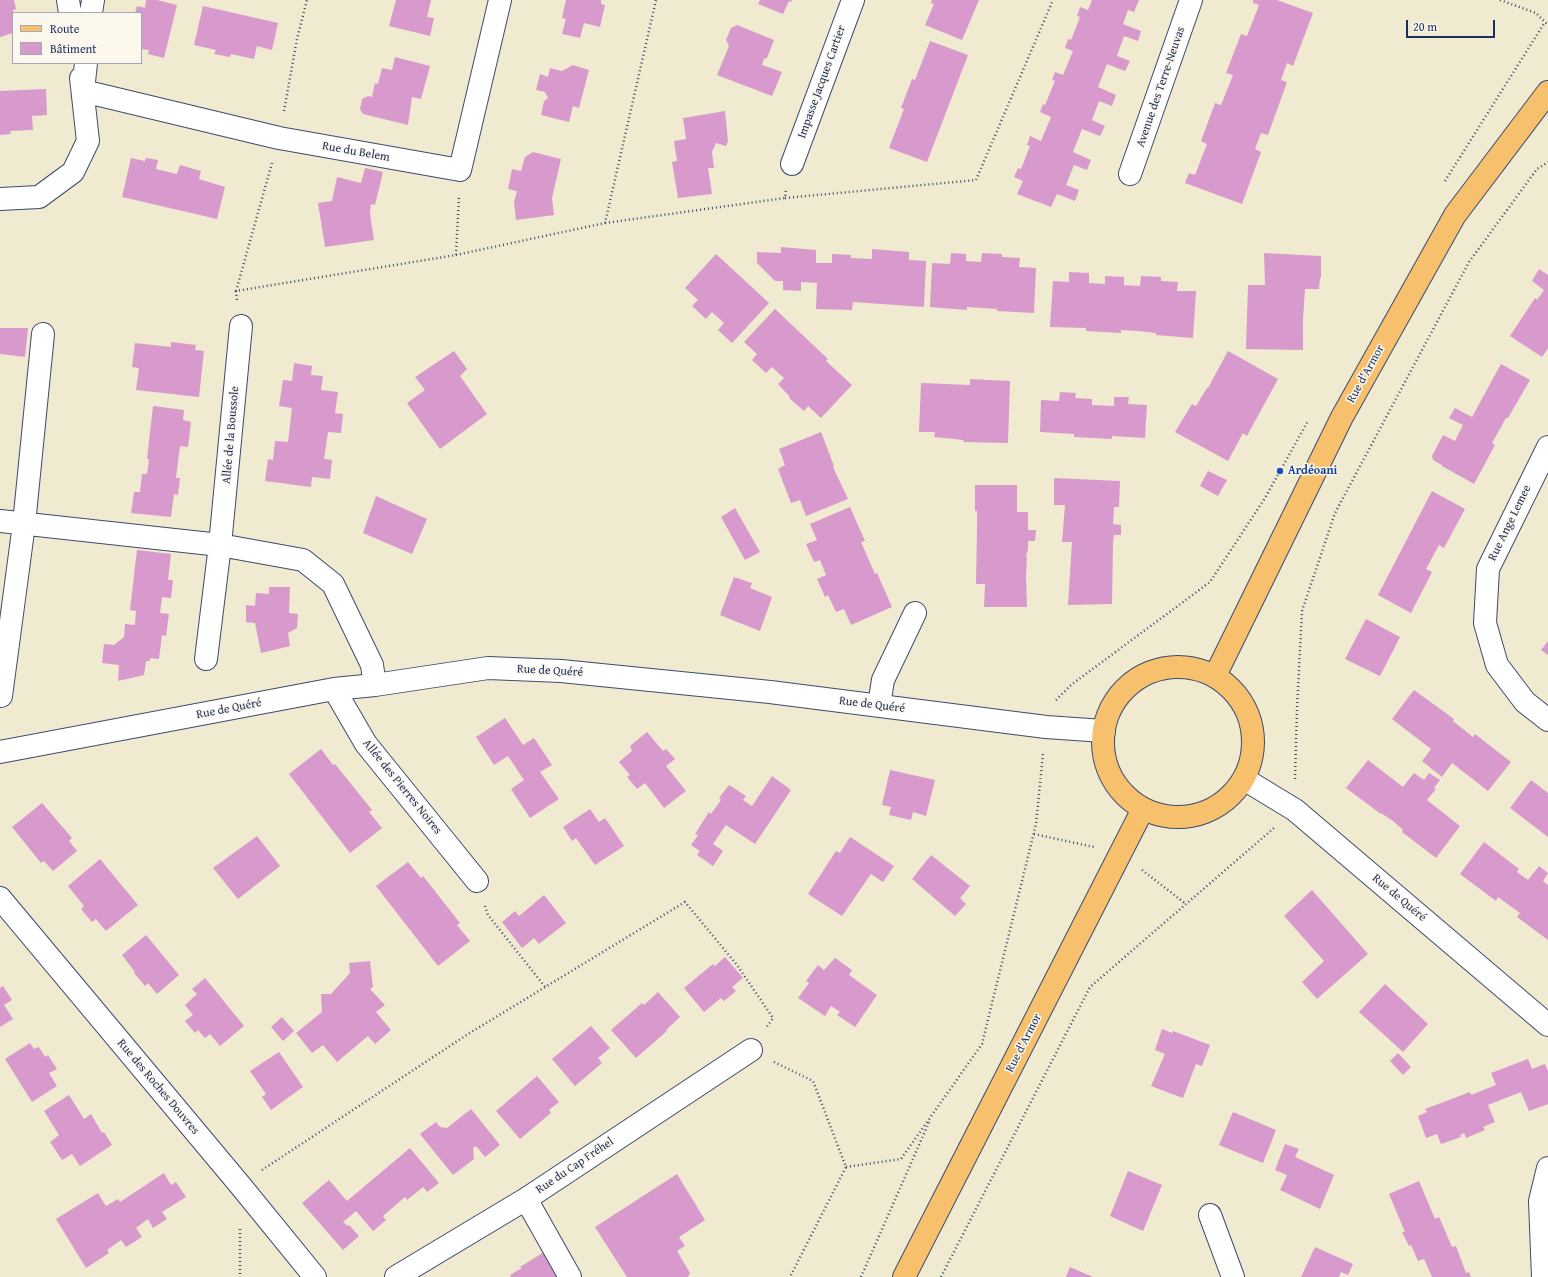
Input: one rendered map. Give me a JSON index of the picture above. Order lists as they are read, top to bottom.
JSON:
{
  "streets": {
    "main road": ["Rue d'Armor"],
    "street": [
      "Impasse Jacques Cartier",
      "Avenue des Terre-Neuvas",
      "Rue du Belem",
      "Allée de la Boussole",
      "Rue Ange Lemee",
      "Rue de Quéré",
      "Allée des Pierres Noires",
      "Rue des Roches Douvres",
      "Rue du Cap Fréhel"
    ]
  },
  "crossings": [
    ["Rue de Quéré", "Allée des Pierres Noires"]
  ],
  "places": ["Ardéoani"],
  "legend": ["Route", "Bâtiment"],
  "scale_bar": "20 m"
}
